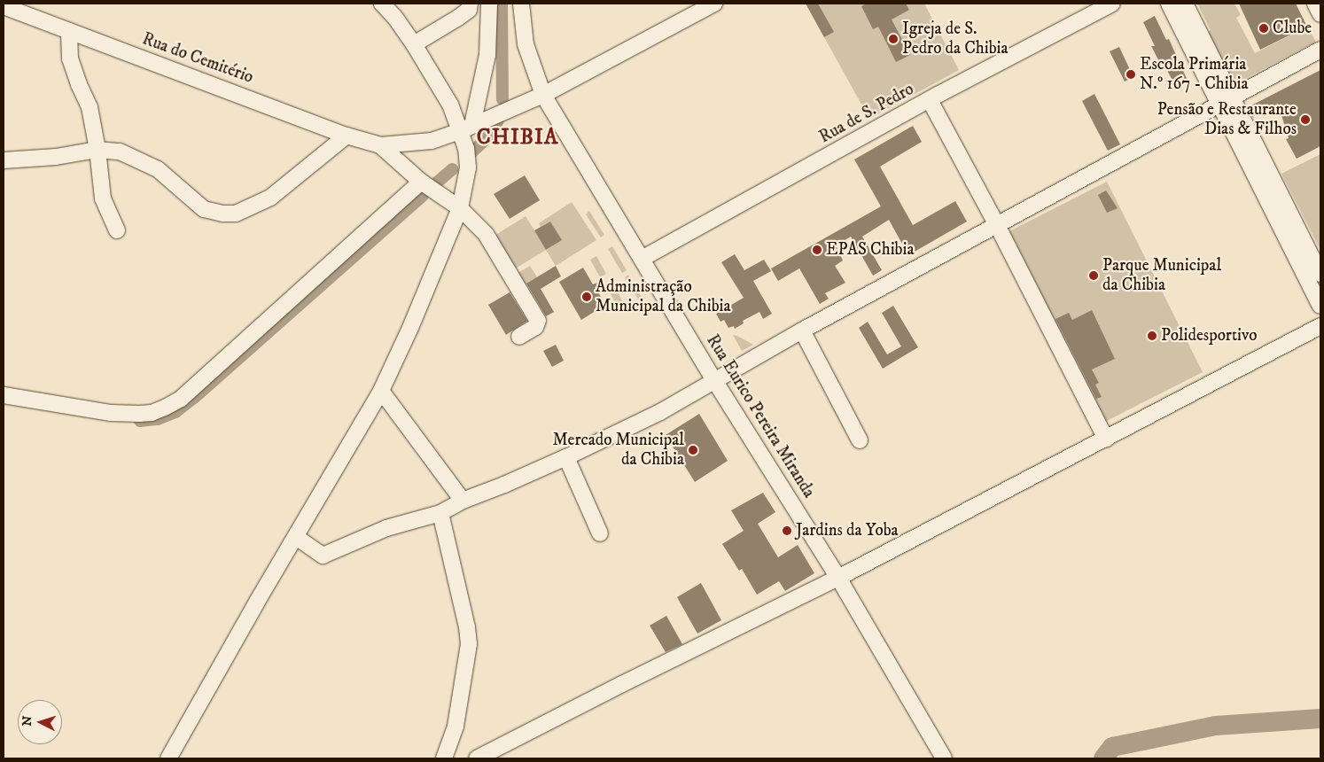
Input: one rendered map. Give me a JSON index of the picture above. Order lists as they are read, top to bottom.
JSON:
{
  "streets": {
    "street": ["Rua do Cemitério", "Rua de S. Pedro", "Rua Eurico Pereira Miranda"]
  },
  "crossings": [
    ["Rua de S. Pedro", "Rua Eurico Pereira Miranda"]
  ],
  "districts": ["CHIBIA"],
  "places": [
    "Clube",
    "Igreja de S. Pedro da Chibia",
    "Escola Primária N.º 167 - Chibia",
    "Pensão e Restaurante Dias & Filhos",
    "EPAS Chibia",
    "Parque Municipal da Chibia",
    "Administração Municipal da Chibia",
    "Polidesportivo",
    "Mercado Municipal da Chibia",
    "Jardins da Yoba"
  ],
  "north": "left"
}
